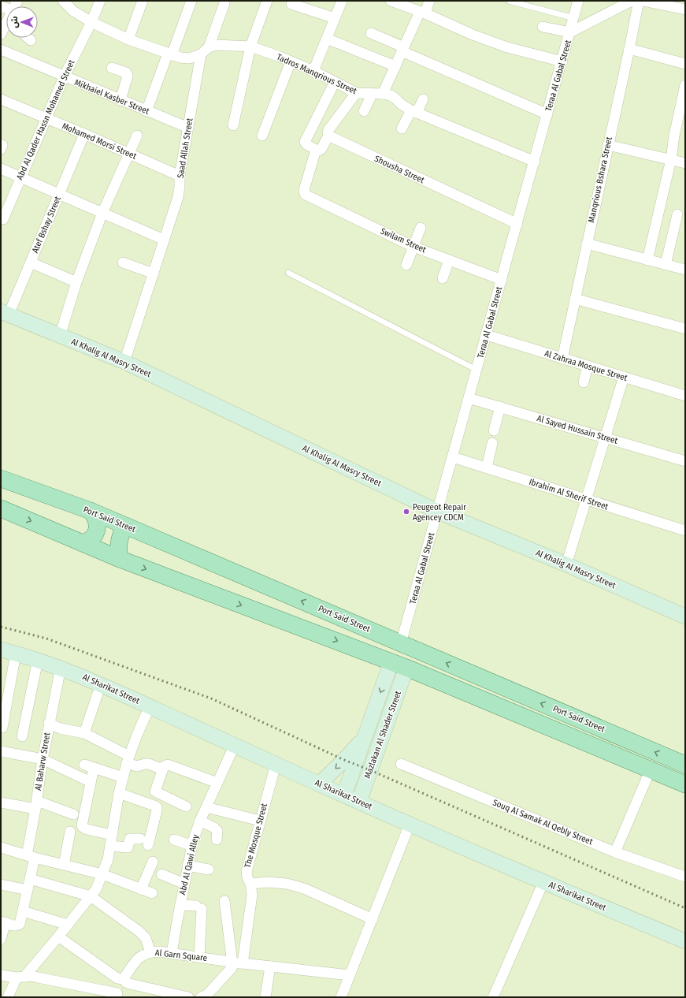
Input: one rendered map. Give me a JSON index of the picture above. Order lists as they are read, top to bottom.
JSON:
{
  "streets": {
    "main road": ["Port Said Street"],
    "street": [
      "Tadros Manqrious Street",
      "Teraa Al Gabal Street",
      "Mikhaiel Kasber Street",
      "Abd Al Qader Hassn Mohamed Street",
      "Mohamed Morsi Street",
      "Saad Allah Street",
      "Shousha Street",
      "Manqrious Bshara Street",
      "Atef Bshay Street",
      "Swilam Street",
      "Al Khalig Al Masry Street",
      "Al Zahraa Mosque Street",
      "Al Sayed Hussain Street",
      "Ibrahim Al Sherif Street",
      "Al Sharikat Street",
      "Mazlakan Al Shader Street",
      "Al Baharw Street",
      "Souq Al Samak Al Qebly Street",
      "The Mosque Street",
      "Abd Al Qawi Alley",
      "Al Garn Square"
    ]
  },
  "crossings": [
    ["Teraa Al Gabal Street", "Shousha Street"],
    ["Teraa Al Gabal Street", "Swilam Street"],
    ["Teraa Al Gabal Street", "Al Khalig Al Masry Street"],
    ["Teraa Al Gabal Street", "Al Zahraa Mosque Street"],
    ["Teraa Al Gabal Street", "Al Sayed Hussain Street"],
    ["Teraa Al Gabal Street", "Ibrahim Al Sherif Street"],
    ["Teraa Al Gabal Street", "Port Said Street"],
    ["Mikhaiel Kasber Street", "Abd Al Qader Hassn Mohamed Street"],
    ["Mikhaiel Kasber Street", "Saad Allah Street"],
    ["Abd Al Qader Hassn Mohamed Street", "Mohamed Morsi Street"],
    ["Mohamed Morsi Street", "Saad Allah Street"],
    ["Mohamed Morsi Street", "Atef Bshay Street"],
    ["Saad Allah Street", "Al Khalig Al Masry Street"],
    ["Manqrious Bshara Street", "Al Zahraa Mosque Street"],
    ["Atef Bshay Street", "Al Khalig Al Masry Street"],
    ["Al Sharikat Street", "Mazlakan Al Shader Street"],
    ["Al Sharikat Street", "Al Baharw Street"],
    ["Al Sharikat Street", "The Mosque Street"],
    ["Al Sharikat Street", "Abd Al Qawi Alley"],
    ["The Mosque Street", "Al Garn Square"],
    ["Abd Al Qawi Alley", "Al Garn Square"]
  ],
  "places": ["Peugeot Repair Agencey CDCM"],
  "north": "left"
}
